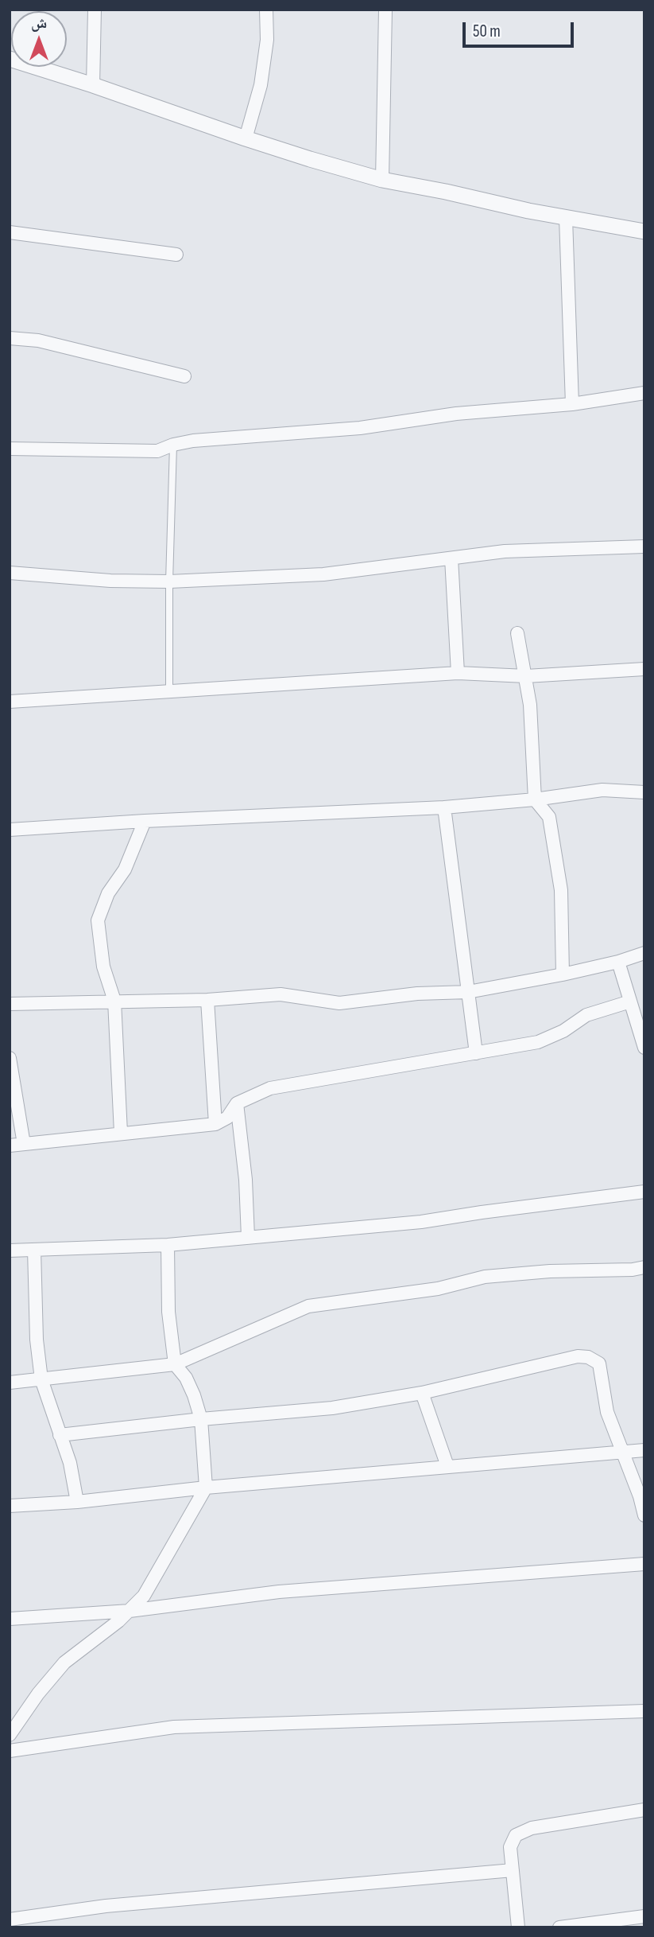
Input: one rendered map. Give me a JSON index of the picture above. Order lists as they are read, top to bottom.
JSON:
{
  "scale_bar": "50 m",
  "north": "top"
}
